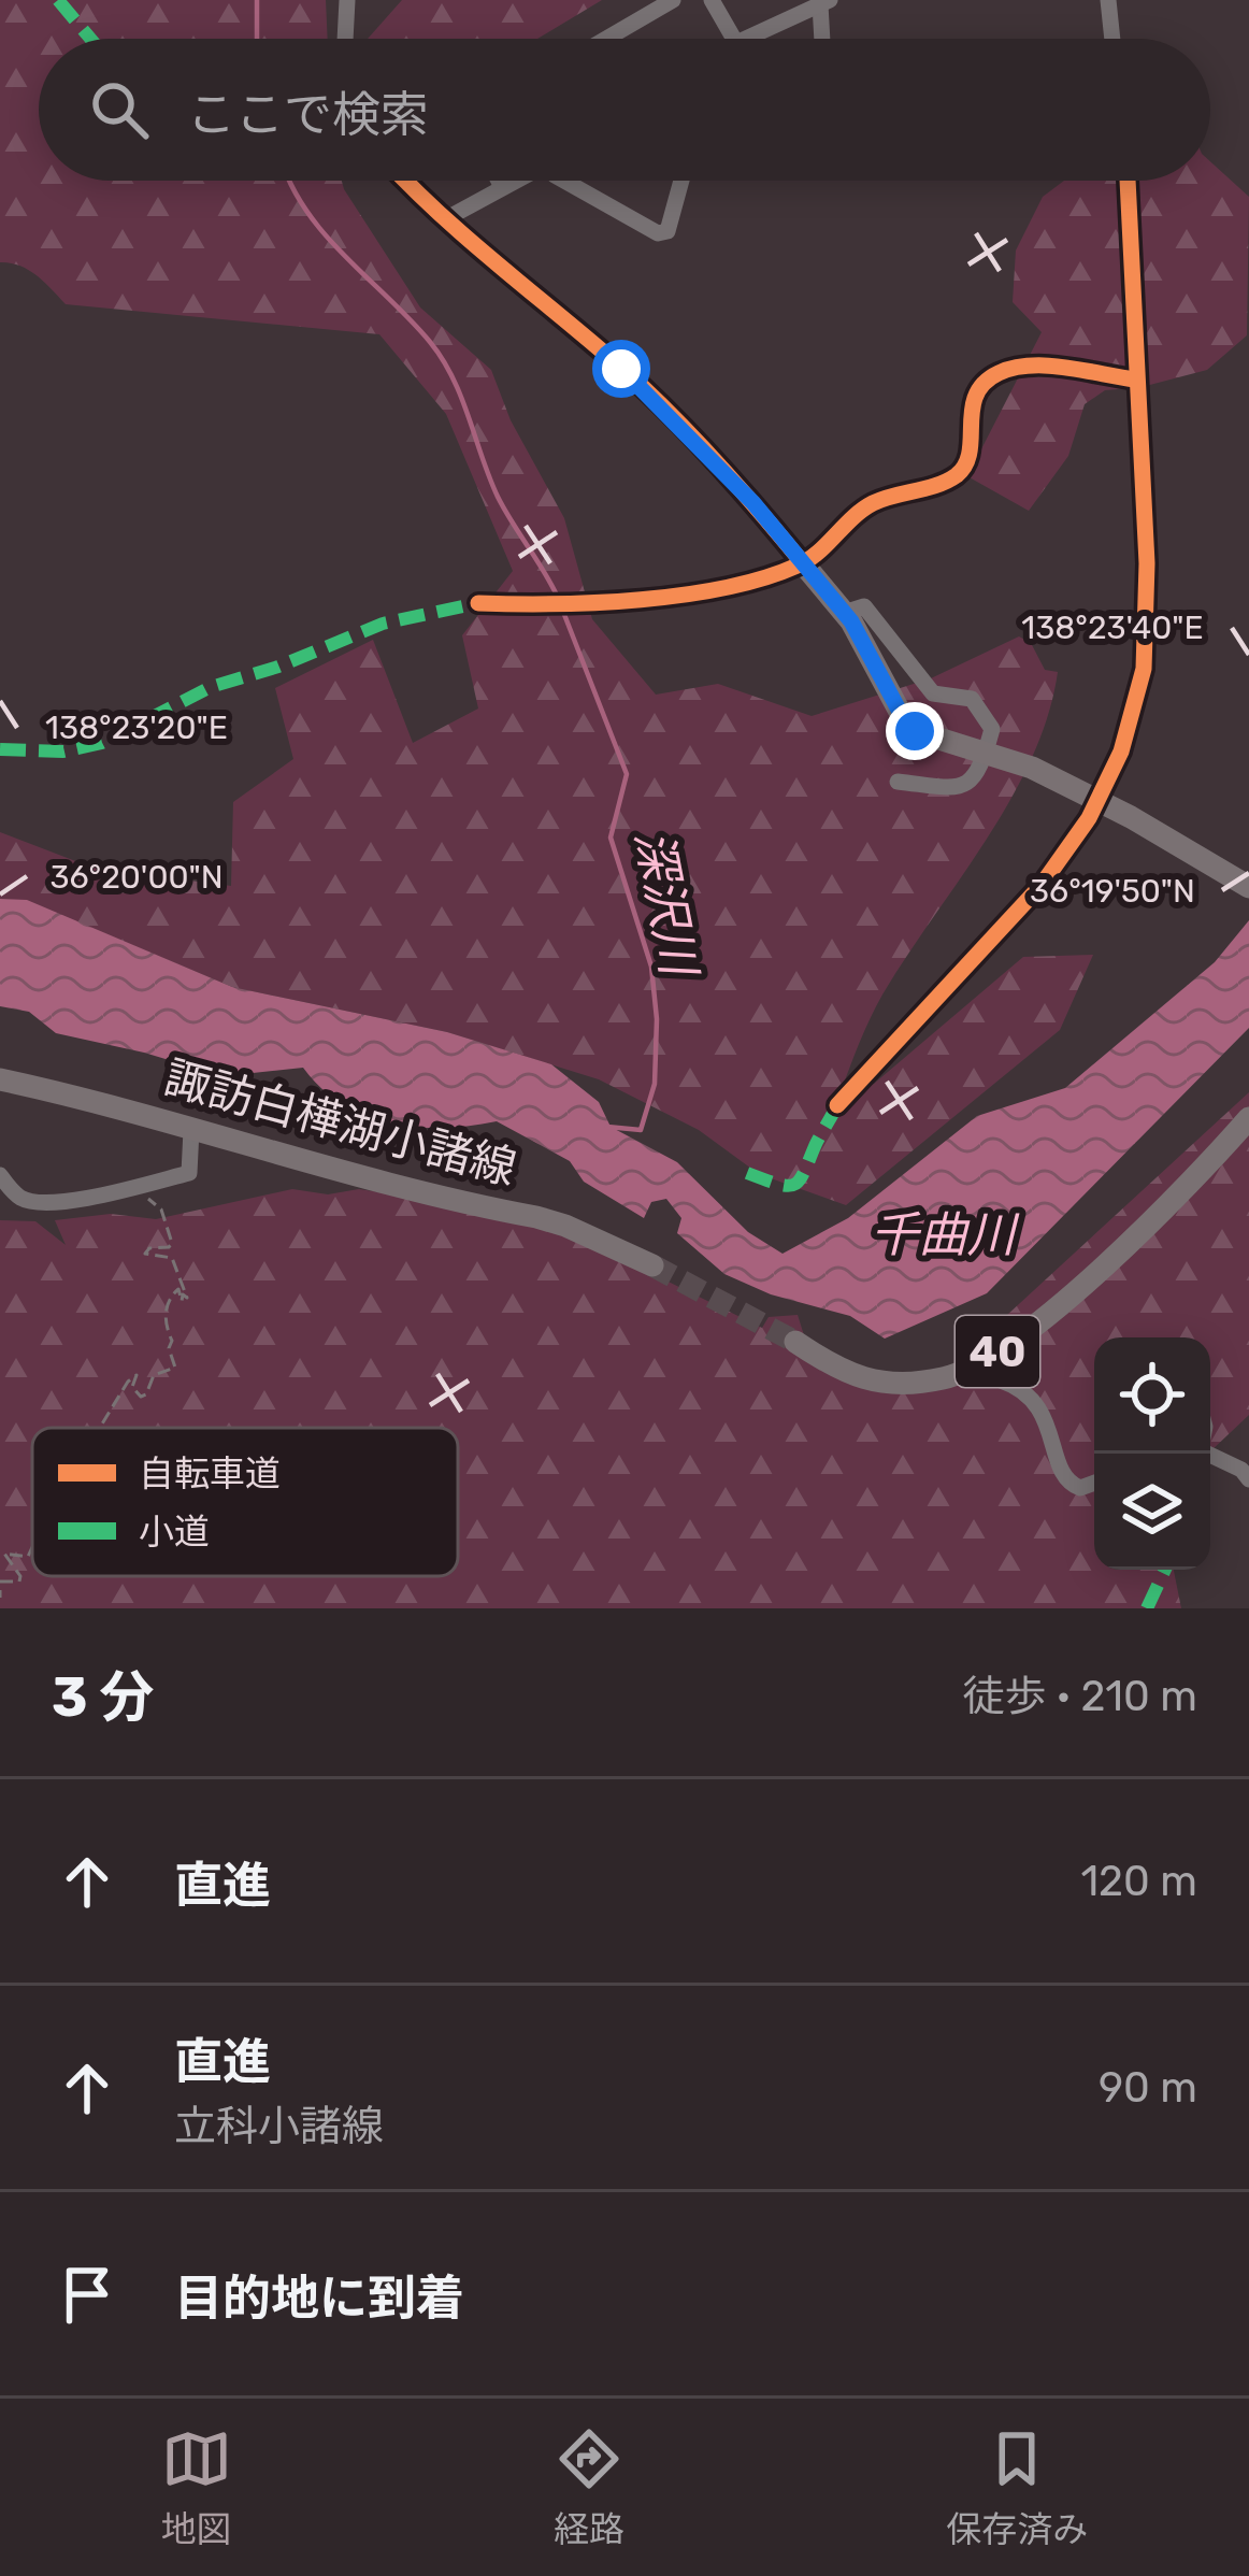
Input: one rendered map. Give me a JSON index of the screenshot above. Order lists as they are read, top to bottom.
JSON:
{
  "streets": {
    "main road": ["諏訪白樺湖小諸線", "40"]
  },
  "water": ["深沢川", "千曲川"],
  "legend": ["自転車道", "小道"],
  "page": {
    "search": "ここで検索",
    "heading": ["3 分", "徒歩 · 210 m"],
    "list": [
      ["直進", "120 m"],
      ["直進", "立科小諸線", "90 m"],
      "目的地に到着"
    ],
    "nav": ["地図", "経路", "保存済み"]
  },
  "coordinates": [
    "138°23'40\"E",
    "138°23'20\"E",
    "36°20'00\"N",
    "36°19'50\"N"
  ]
}
